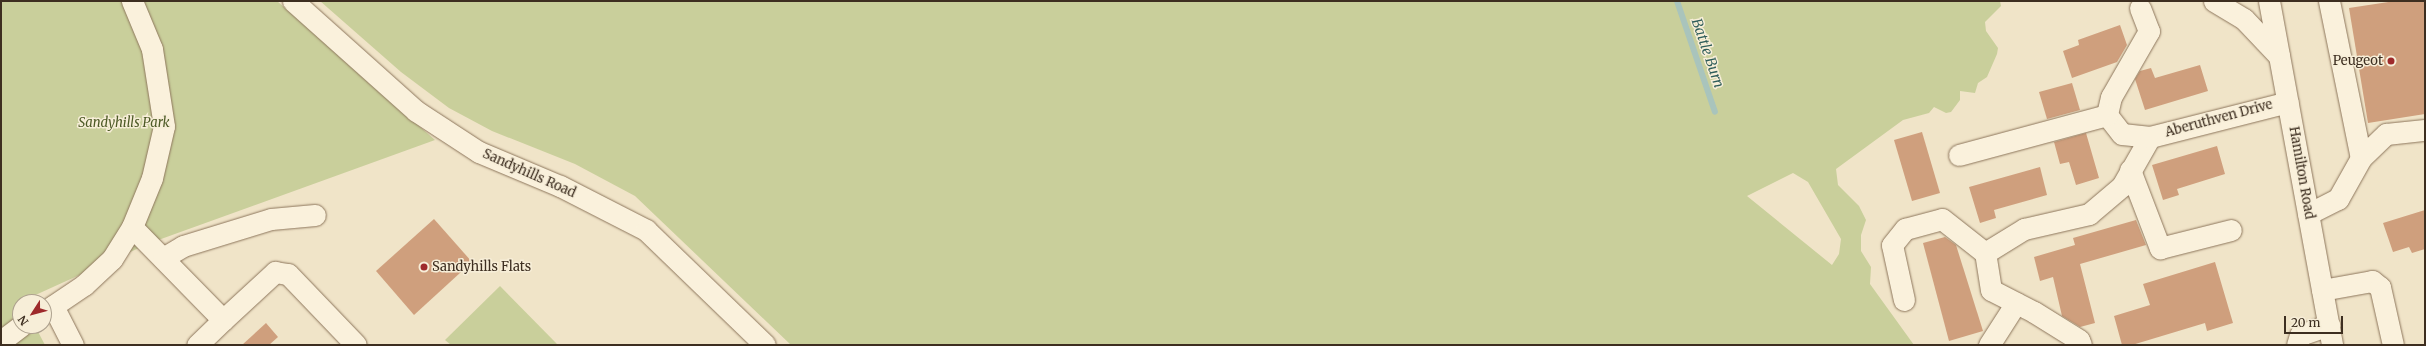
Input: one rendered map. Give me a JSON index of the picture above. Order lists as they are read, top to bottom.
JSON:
{
  "streets": {
    "street": ["Aberuthven Drive", "Hamilton Road", "Sandyhills Road"]
  },
  "crossings": [
    ["Aberuthven Drive", "Hamilton Road"]
  ],
  "water": ["Battle Burn"],
  "parks": ["Sandyhills Park"],
  "places": ["Peugeot", "Sandyhills Flats"],
  "scale_bar": "20 m",
  "north": "bottom left"
}
